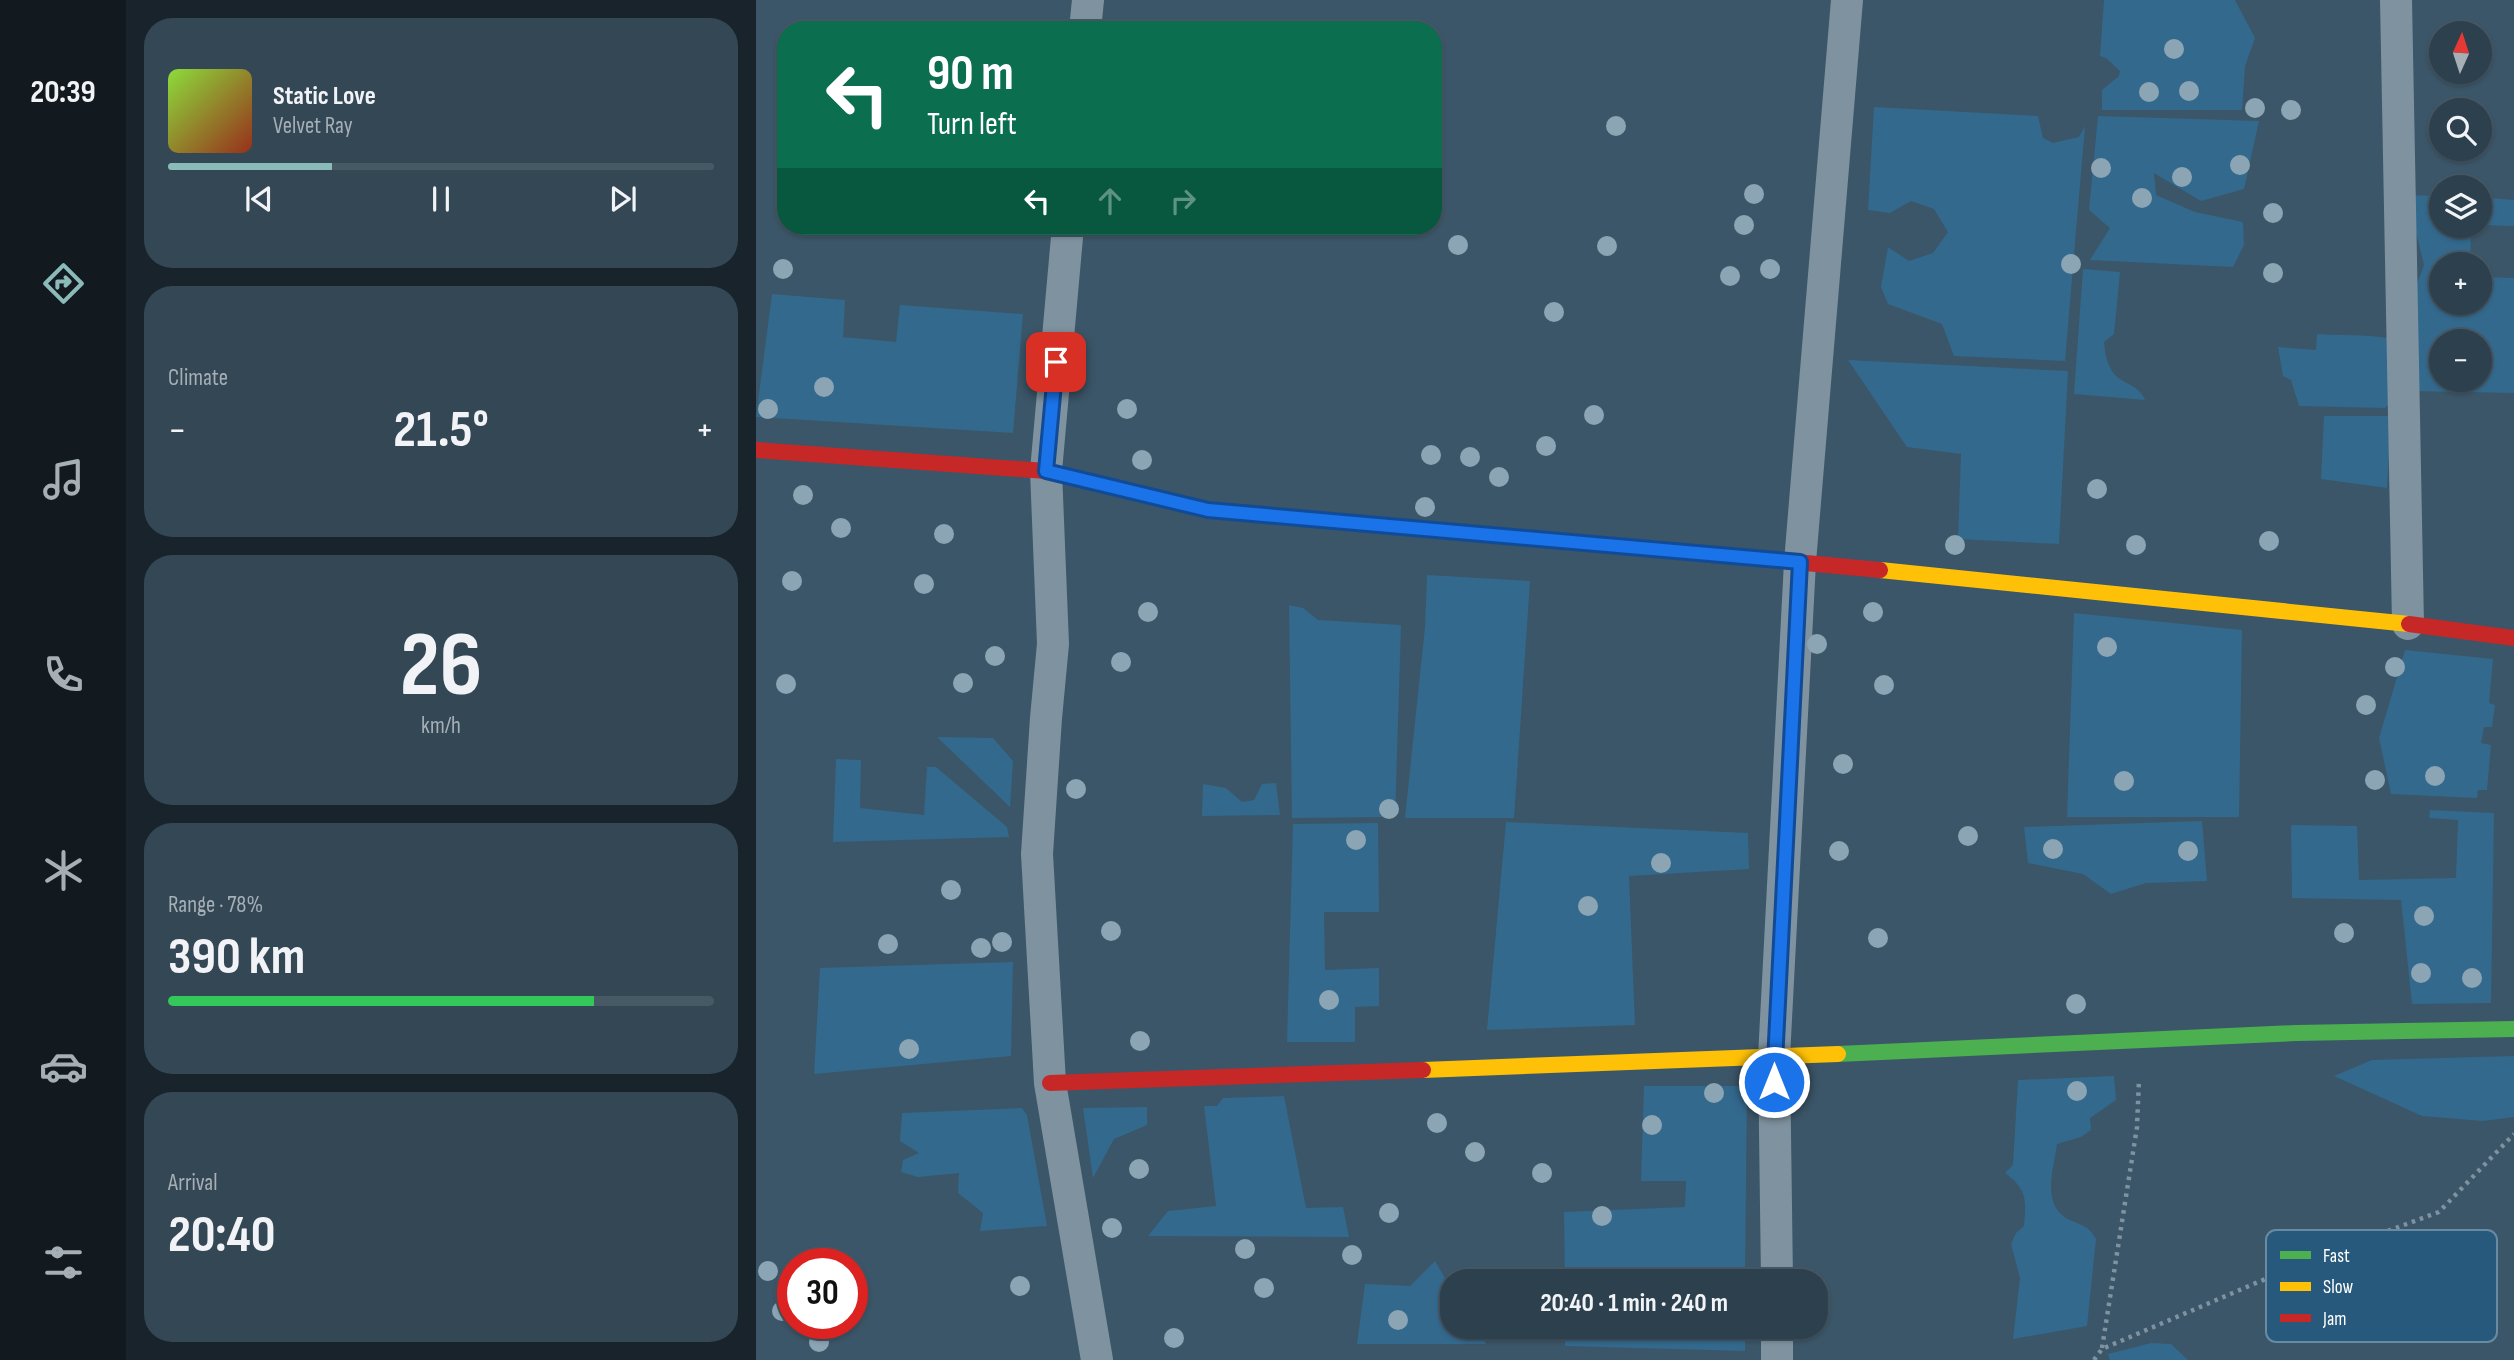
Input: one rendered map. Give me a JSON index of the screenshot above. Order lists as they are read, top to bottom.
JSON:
{
  "legend": ["Fast", "Slow", "Jam"],
  "north": "top",
  "page": {
    "tabs": "20:39",
    "map_buttons": ["+", "−"],
    "turn": ["90 m", "Turn left"],
    "song": ["Static Love", "Velvet Ray"],
    "tile": [
      "Climate",
      ["26", "km/h"],
      ["Range · 78%", "390 km"],
      ["Arrival", "20:40"]
    ],
    "heat": ["−", "21.5°", "+"],
    "limit": "30",
    "trip": "20:40 · 1 min · 240 m"
  }
}
